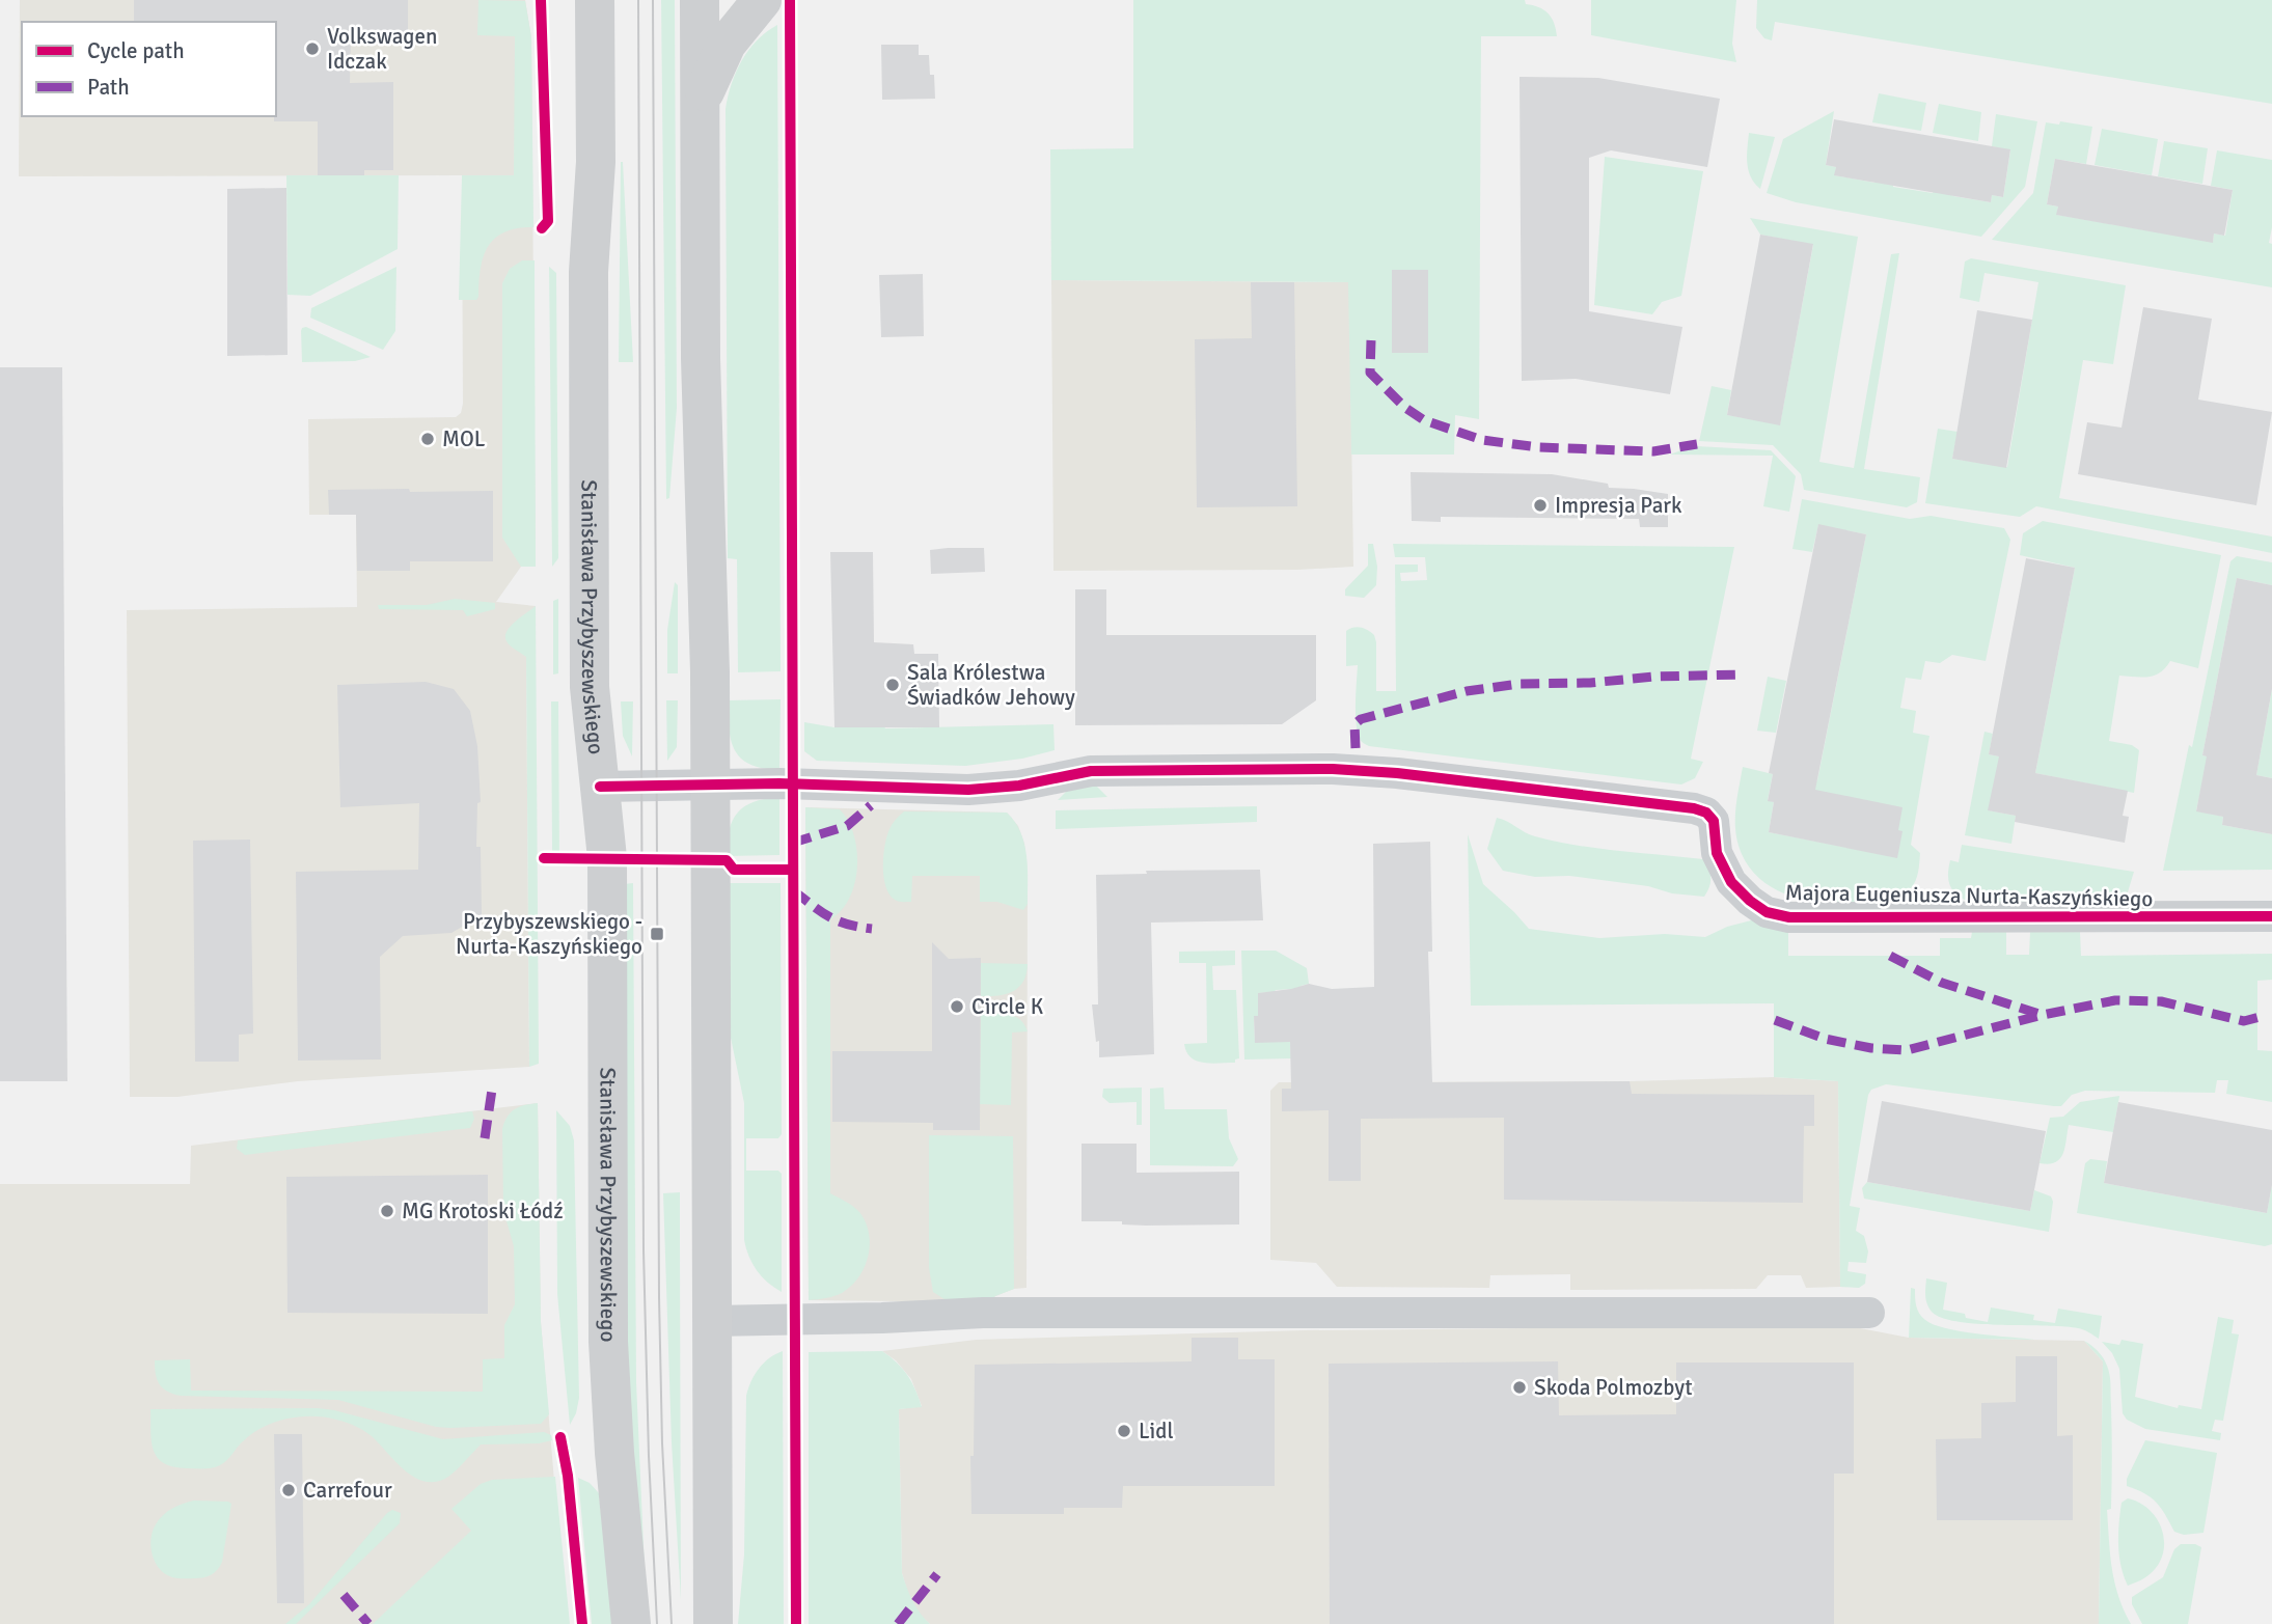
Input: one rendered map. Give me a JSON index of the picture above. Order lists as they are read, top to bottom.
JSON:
{
  "streets": {
    "main road": ["Stanisława Przybyszewskiego"],
    "street": ["Majora Eugeniusza Nurta-Kaszyńskiego"]
  },
  "crossings": [
    ["Stanisława Przybyszewskiego", "Majora Eugeniusza Nurta-Kaszyńskiego"]
  ],
  "places": {
    "other": [
      "Volkswagen Idczak",
      "MOL",
      "Impresja Park",
      "Sala Królestwa Świadków Jehowy",
      "Circle K",
      "MG Krotoski Łódź",
      "Skoda Polmozbyt",
      "Lidl",
      "Carrefour"
    ],
    "transit": ["Przybyszewskiego - Nurta-Kaszyńskiego"]
  },
  "legend": ["Cycle path", "Path"]
}
